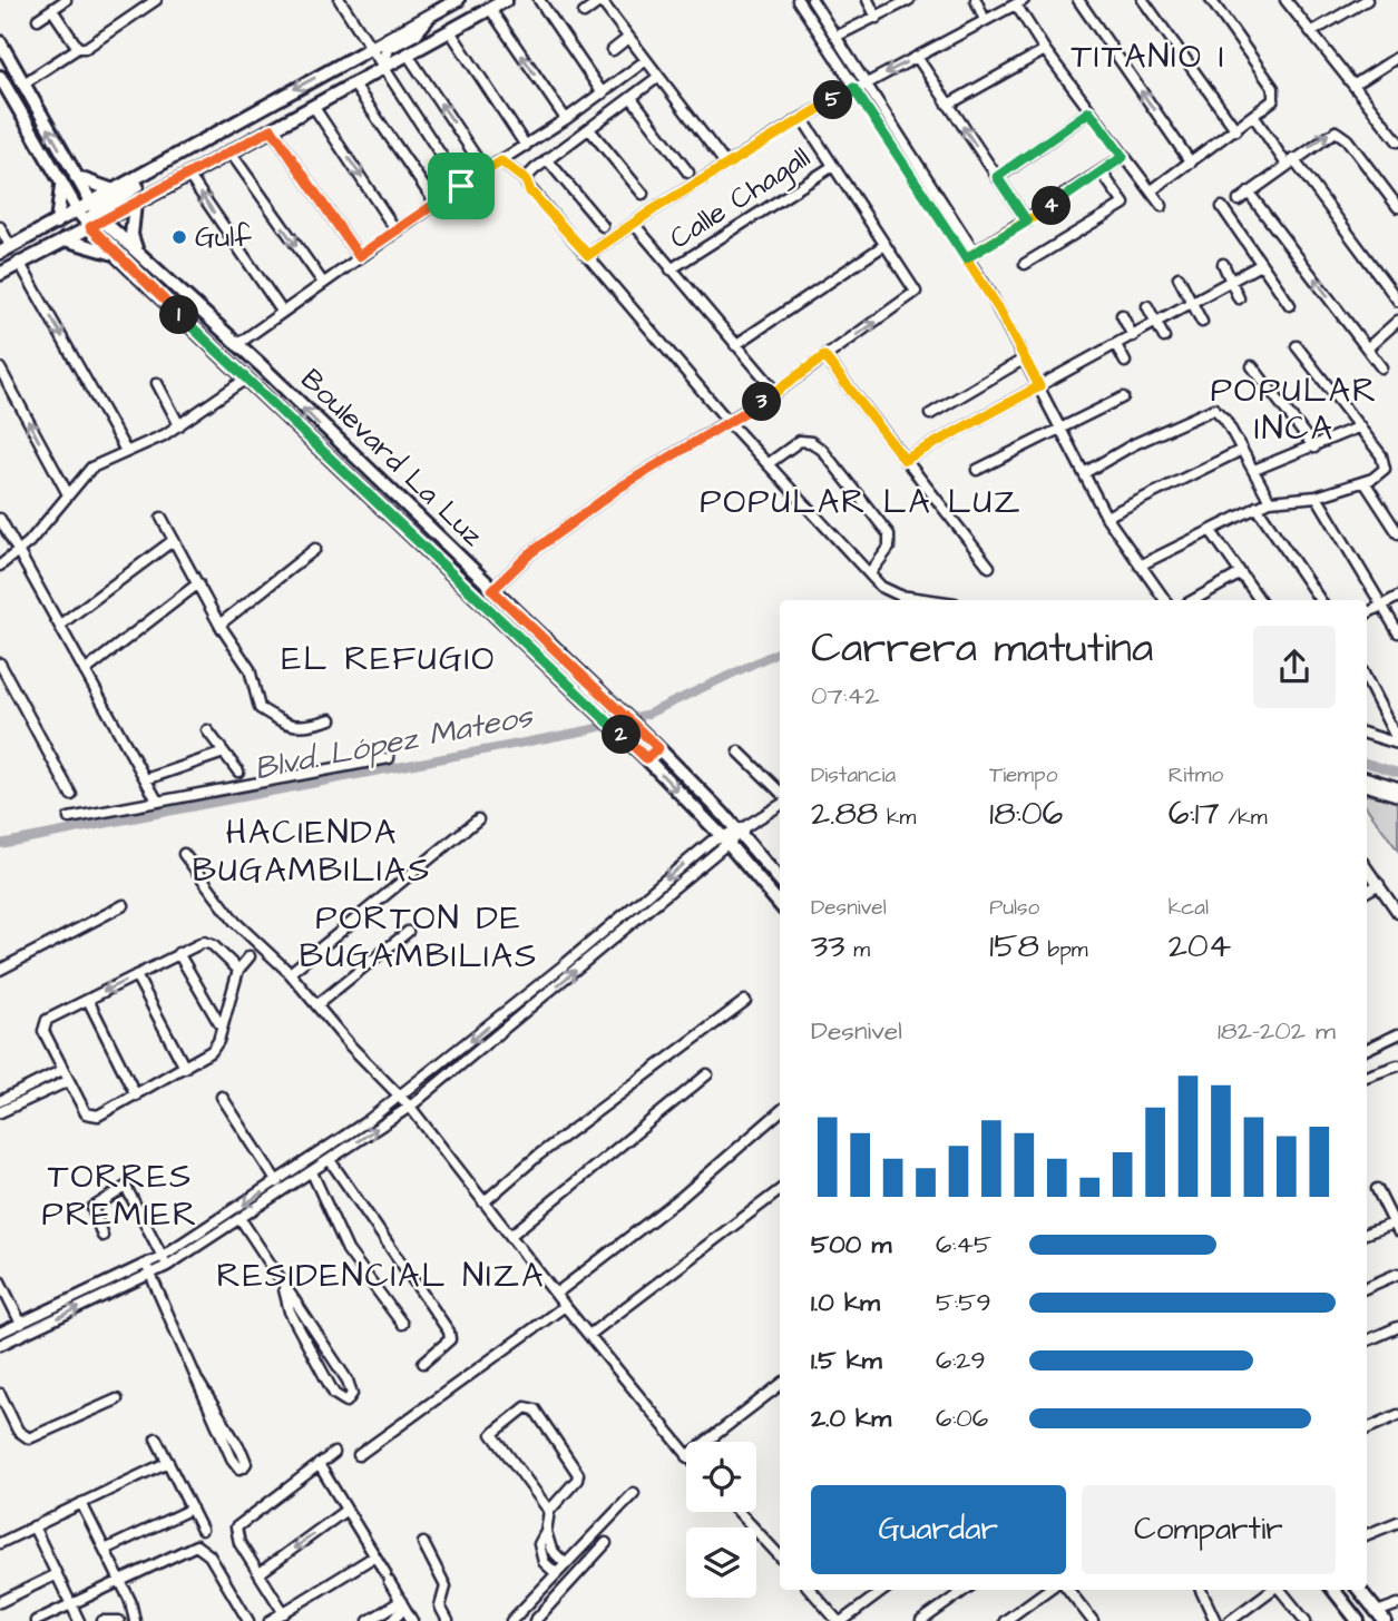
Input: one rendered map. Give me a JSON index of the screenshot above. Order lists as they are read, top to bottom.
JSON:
{
  "streets": {
    "main road": ["Boulevard La Luz"],
    "street": ["Calle Chagall"]
  },
  "districts": [
    "TITANIO I",
    "POPULAR INCA",
    "POPULAR LA LUZ",
    "EL REFUGIO",
    "HACIENDA BUGAMBILIAS",
    "PORTON DE BUGAMBILIAS",
    "TORRES PREMIER",
    "RESIDENCIAL NIZA"
  ],
  "water": ["Blvd. López Mateos"],
  "places": ["Gulf"],
  "page": {
    "pins": [
      "5",
      "4",
      "1",
      "3",
      "2"
    ],
    "heading": ["Carrera matutina", "07:42"],
    "stats": [
      ["Distancia", "2.88 km"],
      ["Tiempo", "18:06"],
      ["Ritmo", "6:17 /km"],
      ["Desnivel", "33 m"],
      ["Pulso", "158 bpm"],
      ["kcal", "204"]
    ],
    "chart": ["Desnivel", "182–202 m"],
    "list": [
      {
        "name": "500 m",
        "note": "6:45"
      },
      {
        "name": "1.0 km",
        "note": "5:59"
      },
      {
        "name": "1.5 km",
        "note": "6:29"
      },
      {
        "name": "2.0 km",
        "note": "6:06"
      }
    ],
    "buttons": ["Guardar", "Compartir"]
  }
}
